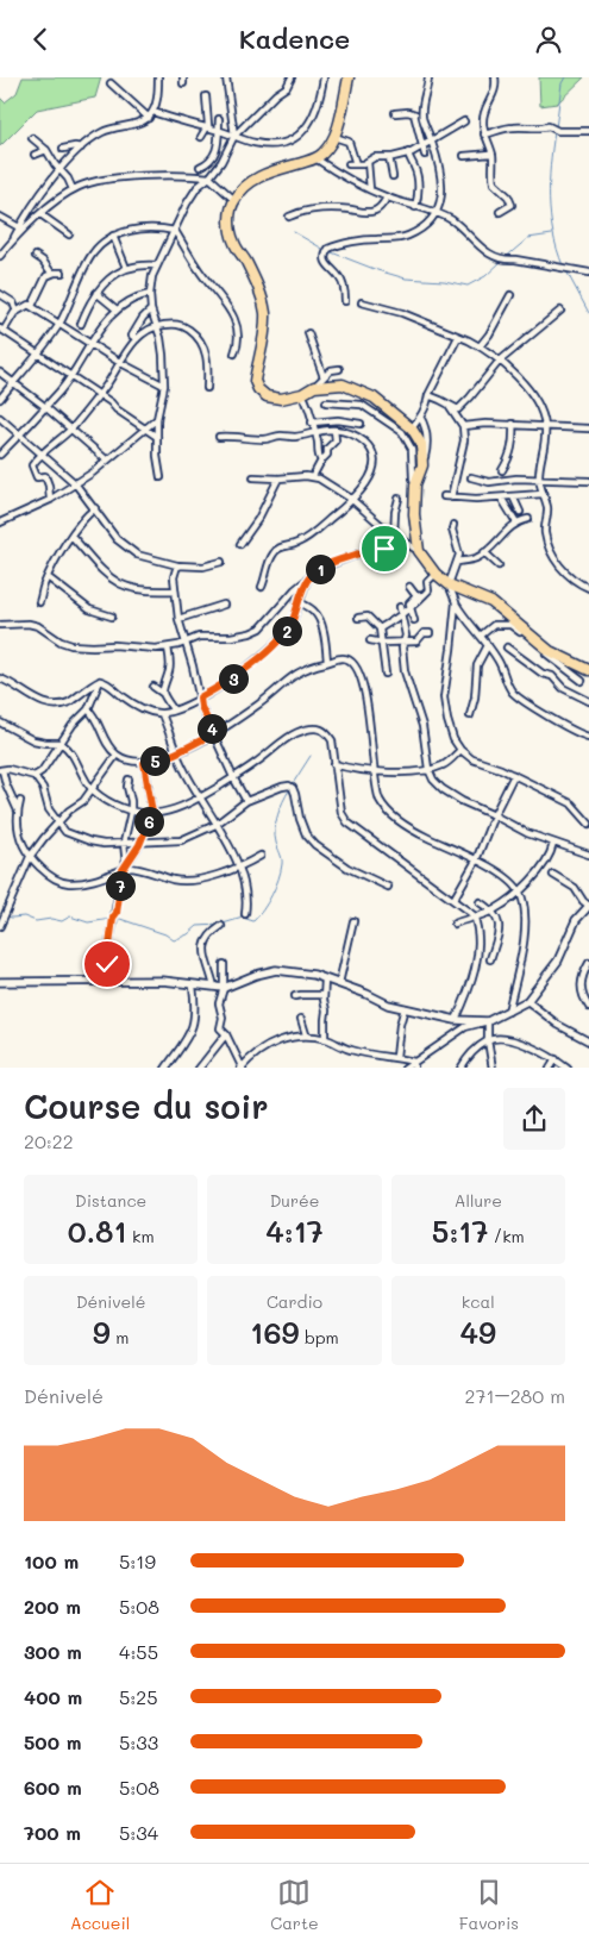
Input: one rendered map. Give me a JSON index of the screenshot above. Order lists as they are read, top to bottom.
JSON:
{
  "page": {
    "header": "Kadence",
    "pins": [
      "1",
      "2",
      "3",
      "4",
      "5",
      "6",
      "7"
    ],
    "heading": ["Course du soir", "20:22"],
    "stats": [
      ["Distance", "0.81 km"],
      ["Durée", "4:17"],
      ["Allure", "5:17 /km"],
      ["Dénivelé", "9 m"],
      ["Cardio", "169 bpm"],
      ["kcal", "49"]
    ],
    "chart": ["Dénivelé", "271–280 m"],
    "list": [
      {
        "name": "100 m",
        "note": "5:19"
      },
      {
        "name": "200 m",
        "note": "5:08"
      },
      {
        "name": "300 m",
        "note": "4:55"
      },
      {
        "name": "400 m",
        "note": "5:25"
      },
      {
        "name": "500 m",
        "note": "5:33"
      },
      {
        "name": "600 m",
        "note": "5:08"
      },
      {
        "name": "700 m",
        "note": "5:34"
      }
    ],
    "tabs": ["Accueil", "Carte", "Favoris"]
  }
}
